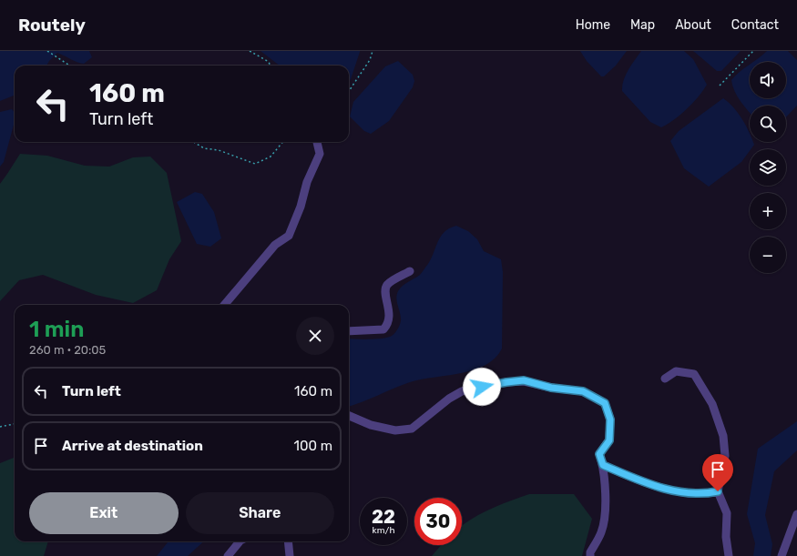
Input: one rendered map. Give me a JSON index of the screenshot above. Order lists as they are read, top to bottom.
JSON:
{
  "page": {
    "header": "Routely",
    "nav": [
      "Home",
      "Map",
      "About",
      "Contact"
    ],
    "map_buttons": ["+", "−"],
    "turn": ["160 m", "Turn left"],
    "heading": ["1 min", "260 m · 20:05"],
    "list": [
      {
        "name": "Turn left",
        "value": "160 m"
      },
      {
        "name": "Arrive at destination",
        "value": "100 m"
      }
    ],
    "buttons": ["Exit", "Share"],
    "speed": "22 km/h",
    "limit": "30"
  }
}
